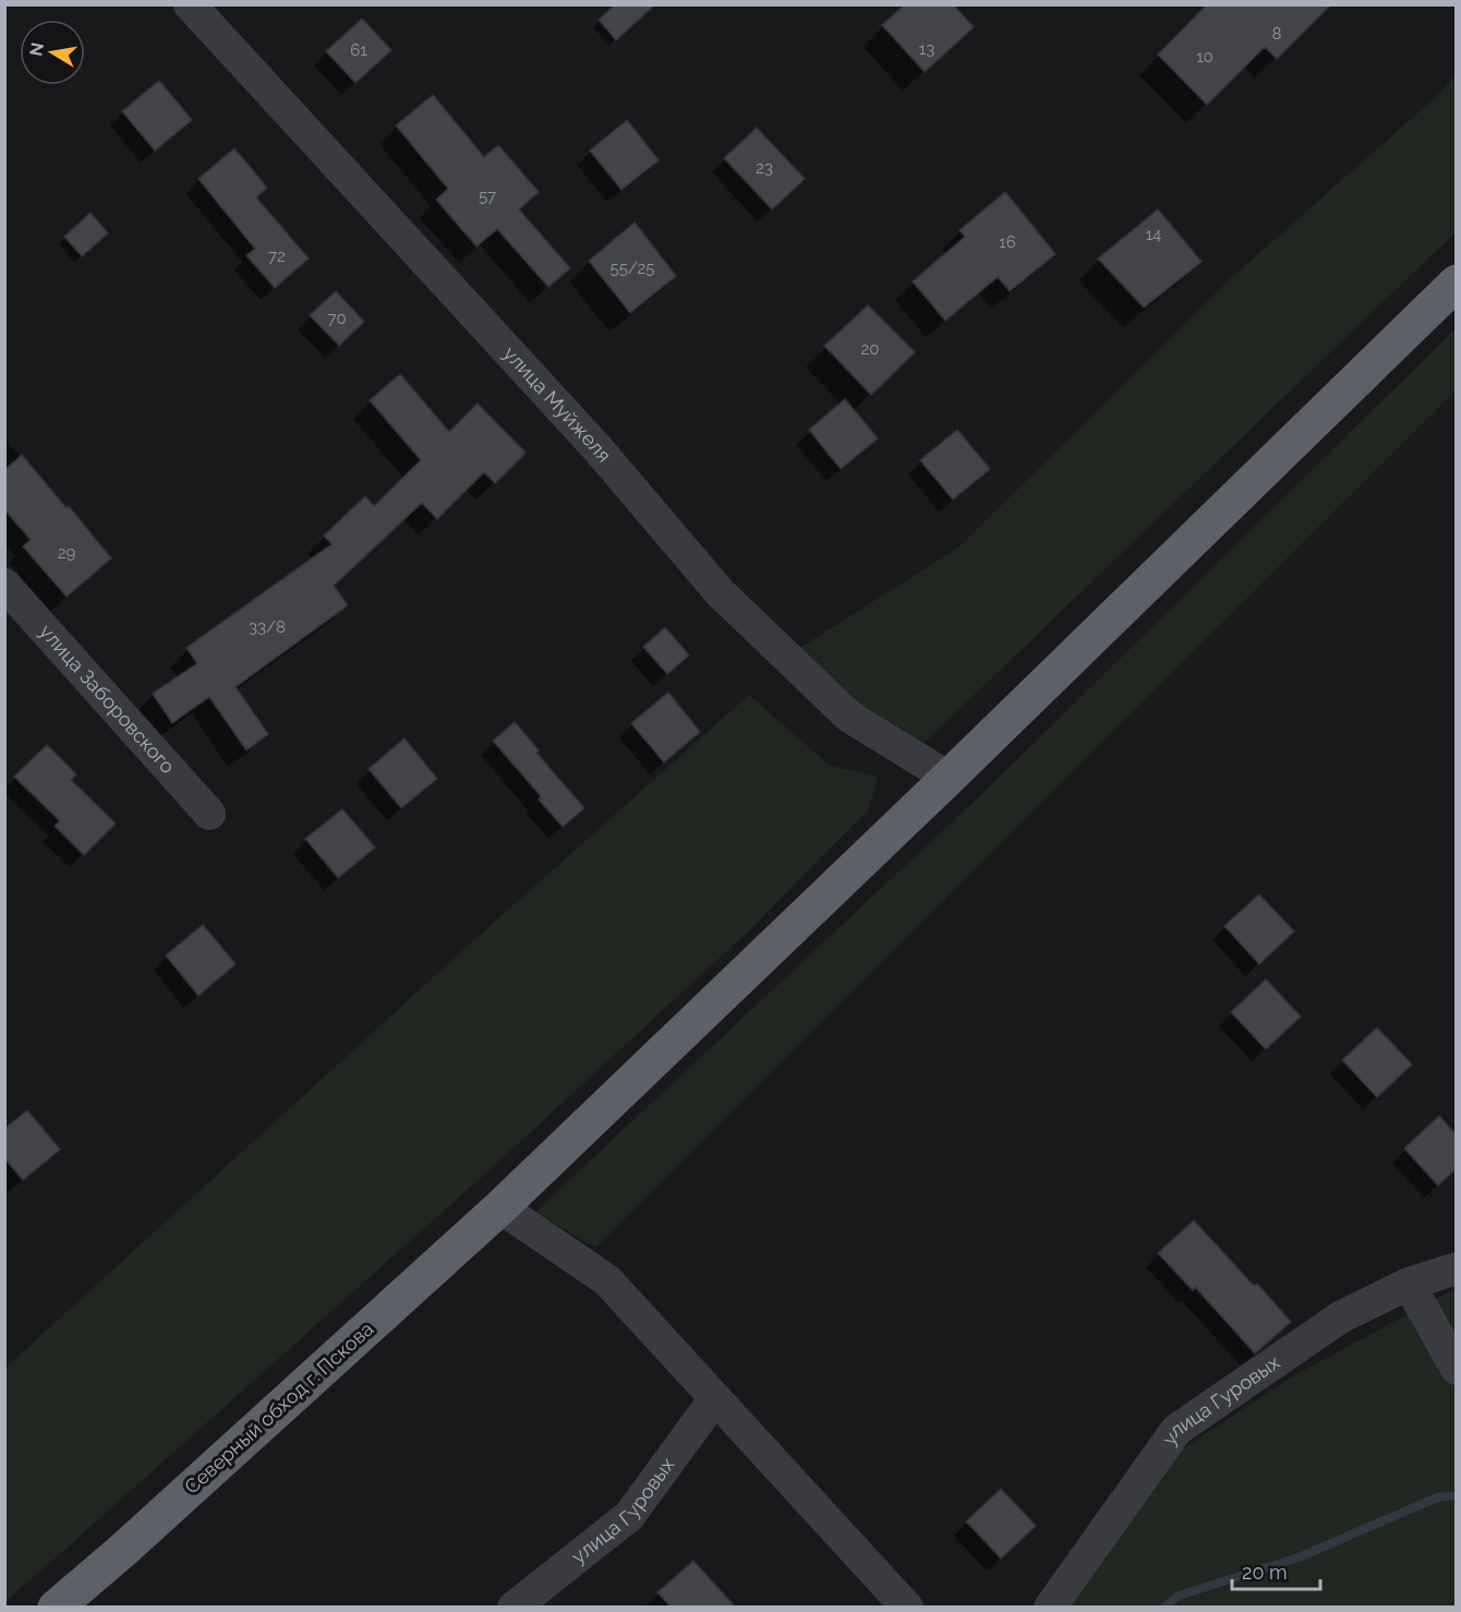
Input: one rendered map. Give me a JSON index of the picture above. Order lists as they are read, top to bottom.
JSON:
{
  "streets": {
    "highway": ["Северный обход г. Пскова"],
    "street": ["улица Муйжеля", "улица Заборовского", "улица Гуровых"]
  },
  "crossings": [
    ["улица Муйжеля", "Северный обход г. Пскова"]
  ],
  "house_numbers": [
    "8",
    "13",
    "61",
    "10",
    "23",
    "57",
    "14",
    "16",
    "72",
    "55/25",
    "70",
    "20",
    "29",
    "33/8"
  ],
  "scale_bar": "20 m",
  "north": "left"
}
